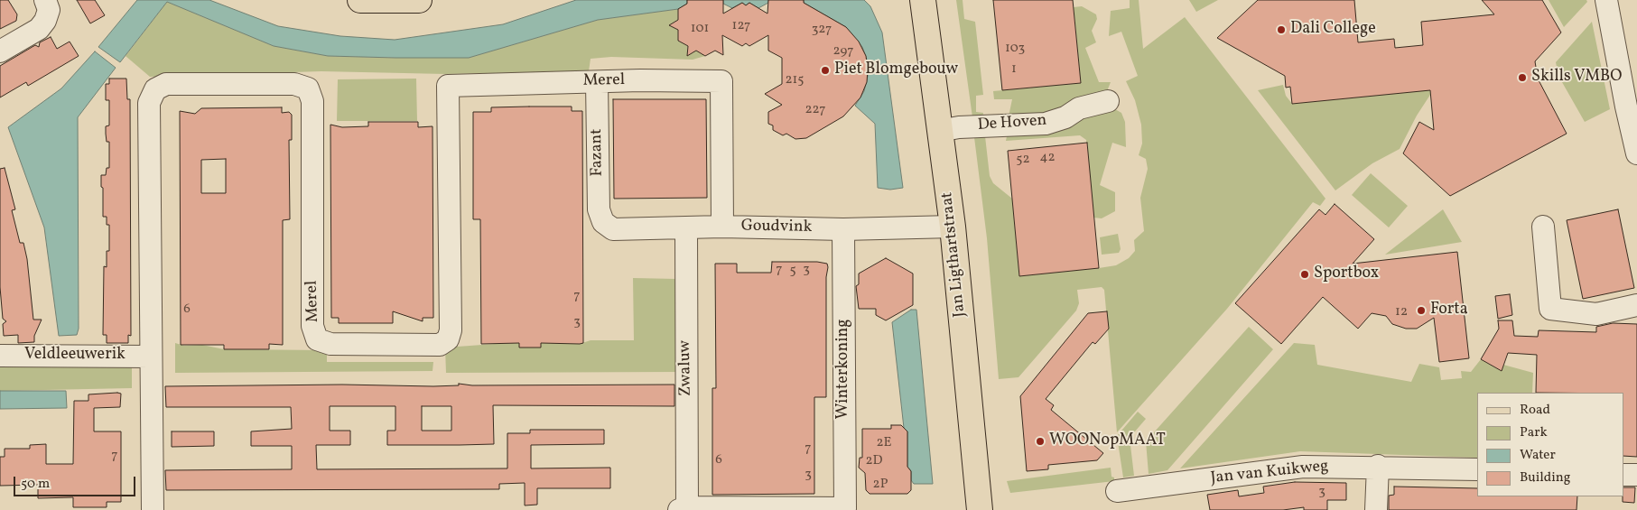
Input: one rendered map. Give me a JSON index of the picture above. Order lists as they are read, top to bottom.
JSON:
{
  "streets": {
    "main road": ["Jan Ligthartstraat"],
    "street": [
      "Merel",
      "De Hoven",
      "Fazant",
      "Goudvink",
      "Veldleeuwerik",
      "Zwaluw",
      "Winterkoning",
      "Jan van Kuikweg"
    ]
  },
  "crossings": [
    ["Merel", "Fazant"],
    ["Merel", "Goudvink"],
    ["Merel", "Veldleeuwerik"],
    ["De Hoven", "Jan Ligthartstraat"],
    ["Fazant", "Goudvink"],
    ["Goudvink", "Jan Ligthartstraat"],
    ["Goudvink", "Zwaluw"],
    ["Goudvink", "Winterkoning"],
    ["Zwaluw", "Winterkoning"]
  ],
  "places": [
    "Dali College",
    "Piet Blomgebouw",
    "Skills VMBO",
    "Sportbox",
    "Forta",
    "WOONopMAAT"
  ],
  "house_numbers": [
    "127",
    "101",
    "327",
    "103",
    "297",
    "1",
    "215",
    "227",
    "42",
    "52",
    "7",
    "3",
    "5",
    "7",
    "6",
    "12",
    "3",
    "2E",
    "7",
    "7",
    "6",
    "2D",
    "3",
    "2P",
    "3"
  ],
  "legend": [
    "Road",
    "Park",
    "Water",
    "Building"
  ],
  "scale_bar": "50 m"
}
